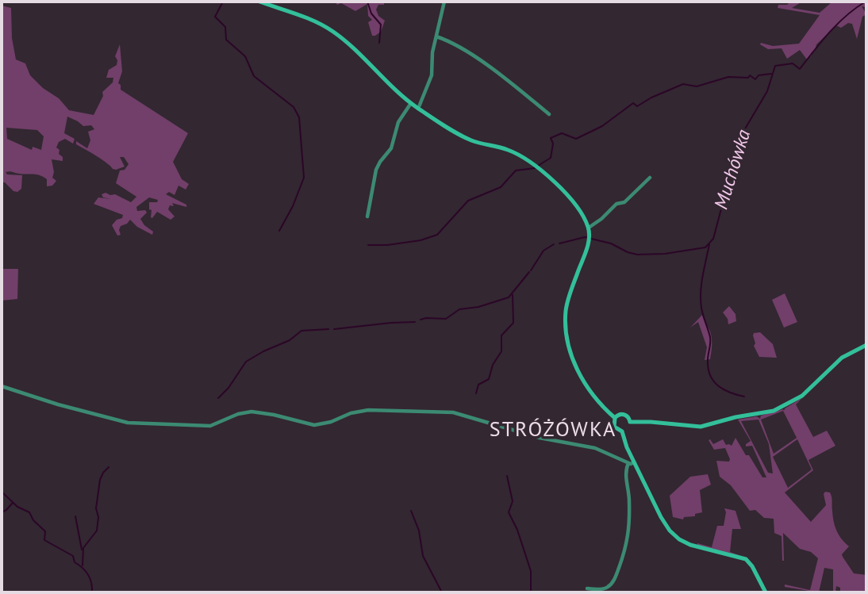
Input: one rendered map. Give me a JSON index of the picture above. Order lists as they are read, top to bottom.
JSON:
{
  "districts": ["STRÓŻÓWKA"],
  "water": ["Muchówka"]
}
